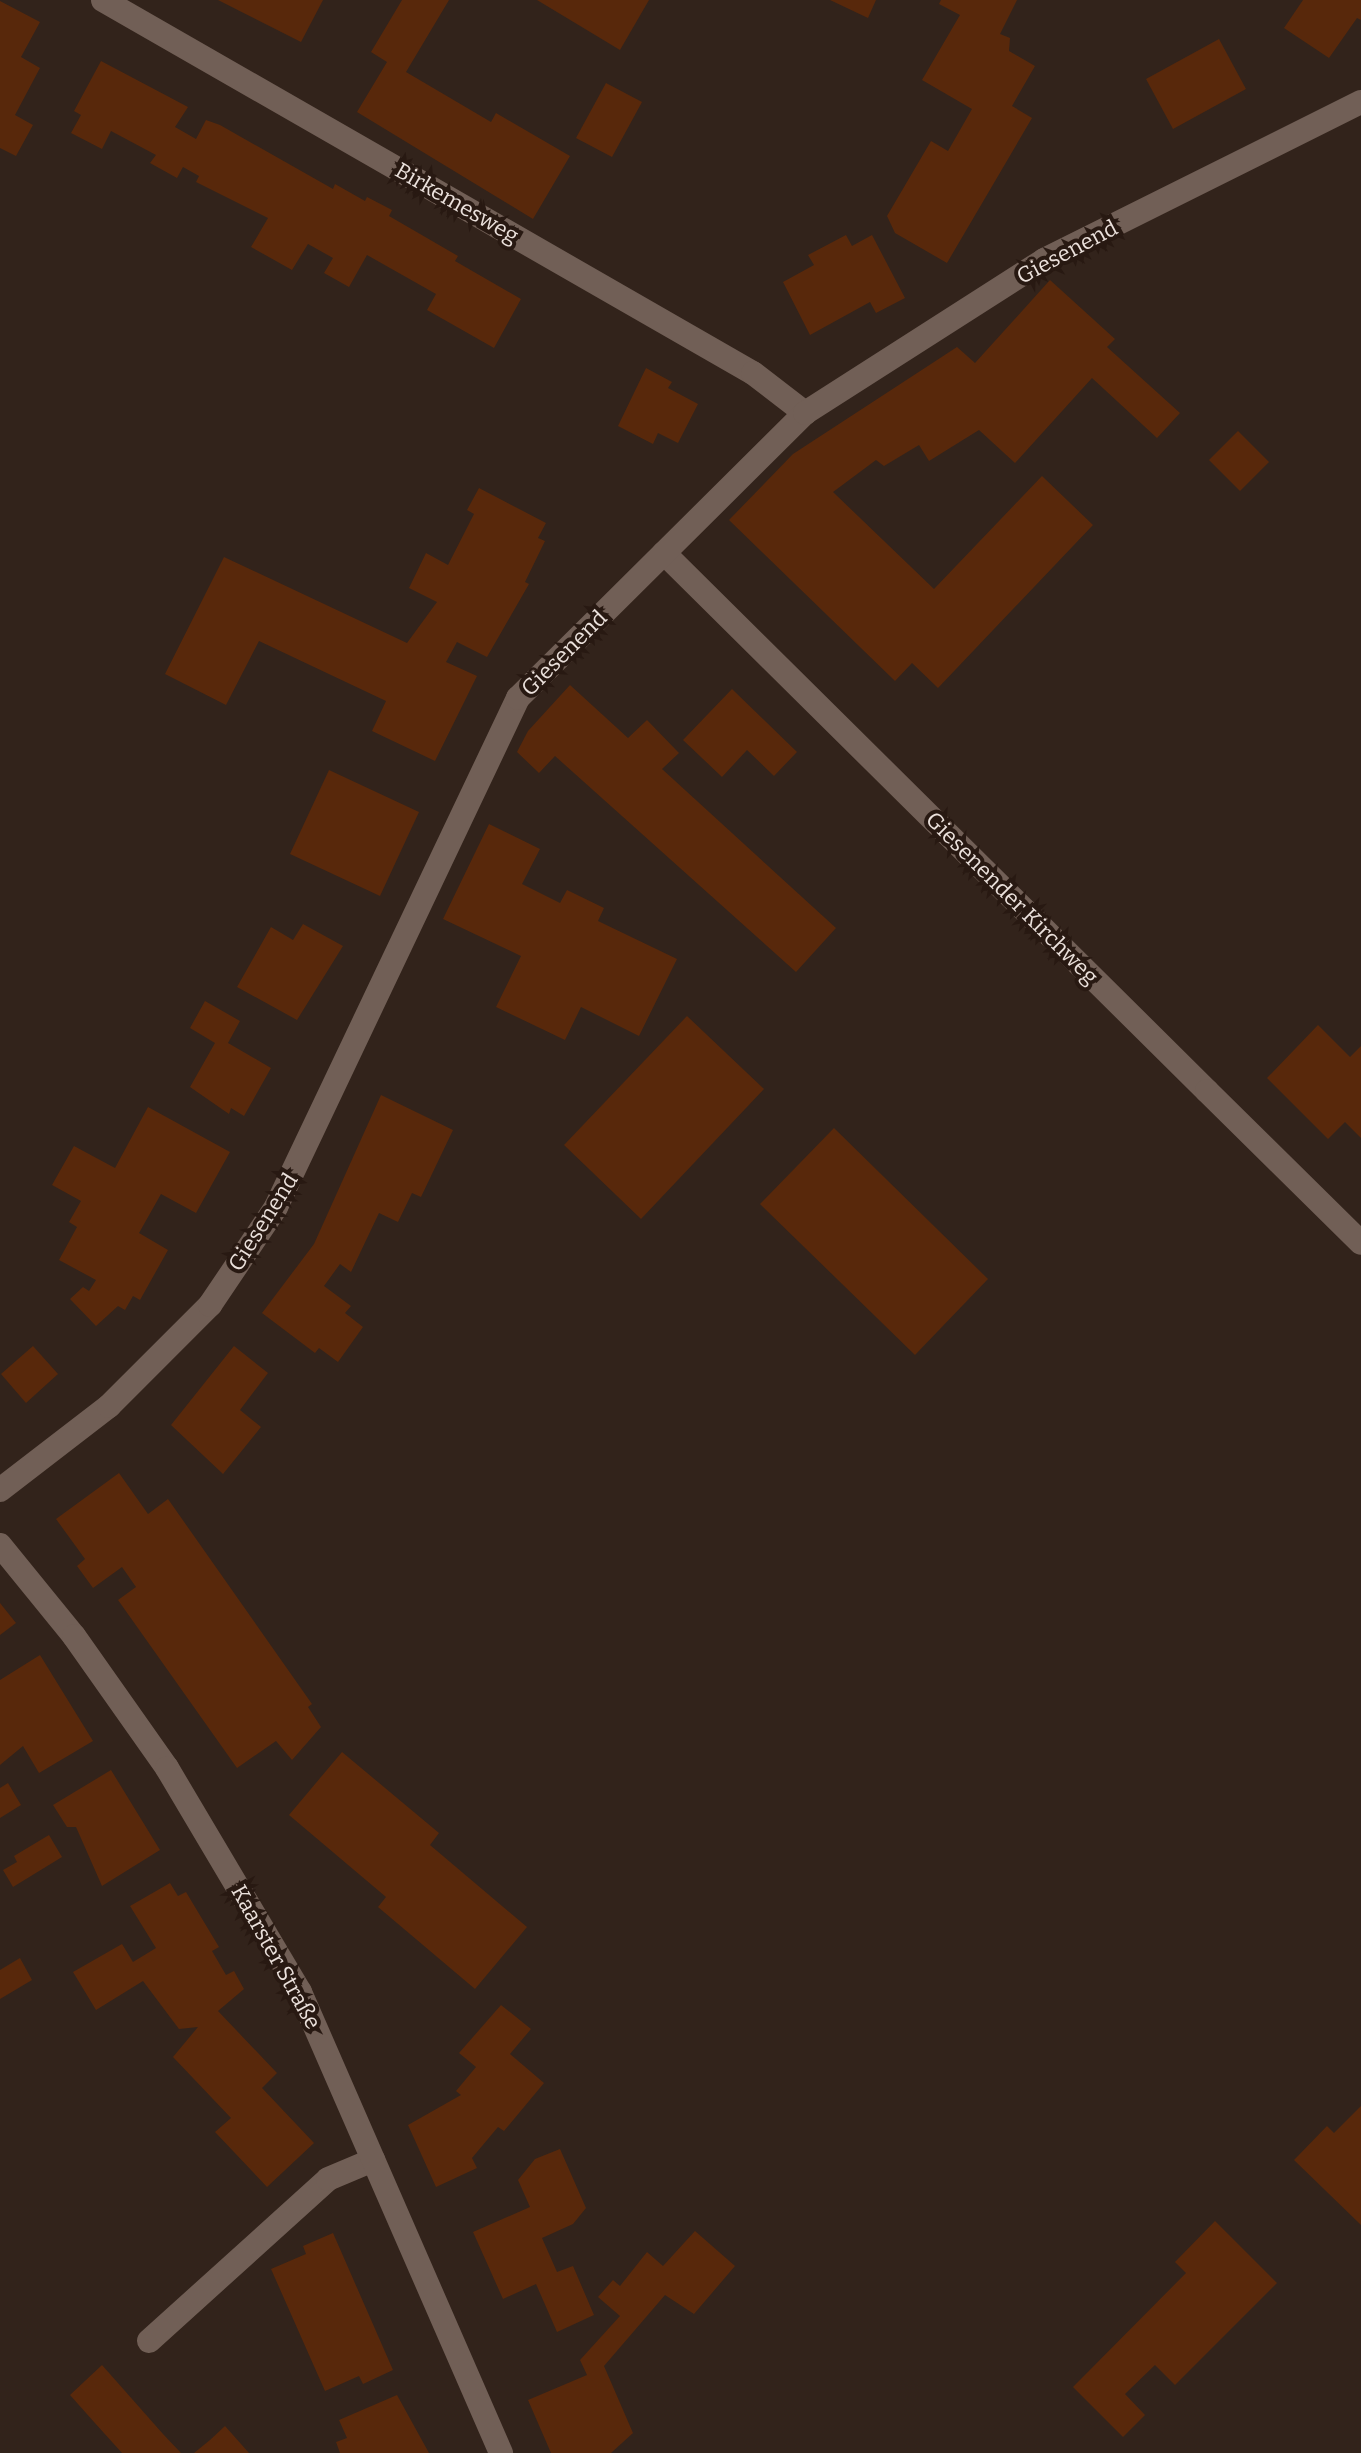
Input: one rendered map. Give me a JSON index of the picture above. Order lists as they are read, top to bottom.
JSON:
{
  "streets": {
    "street": [
      "Birkemesweg",
      "Giesenend",
      "Giesenender Kirchweg",
      "Kaarster Straße"
    ]
  },
  "crossings": [
    ["Birkemesweg", "Giesenend"],
    ["Giesenend", "Giesenender Kirchweg"]
  ]
}
